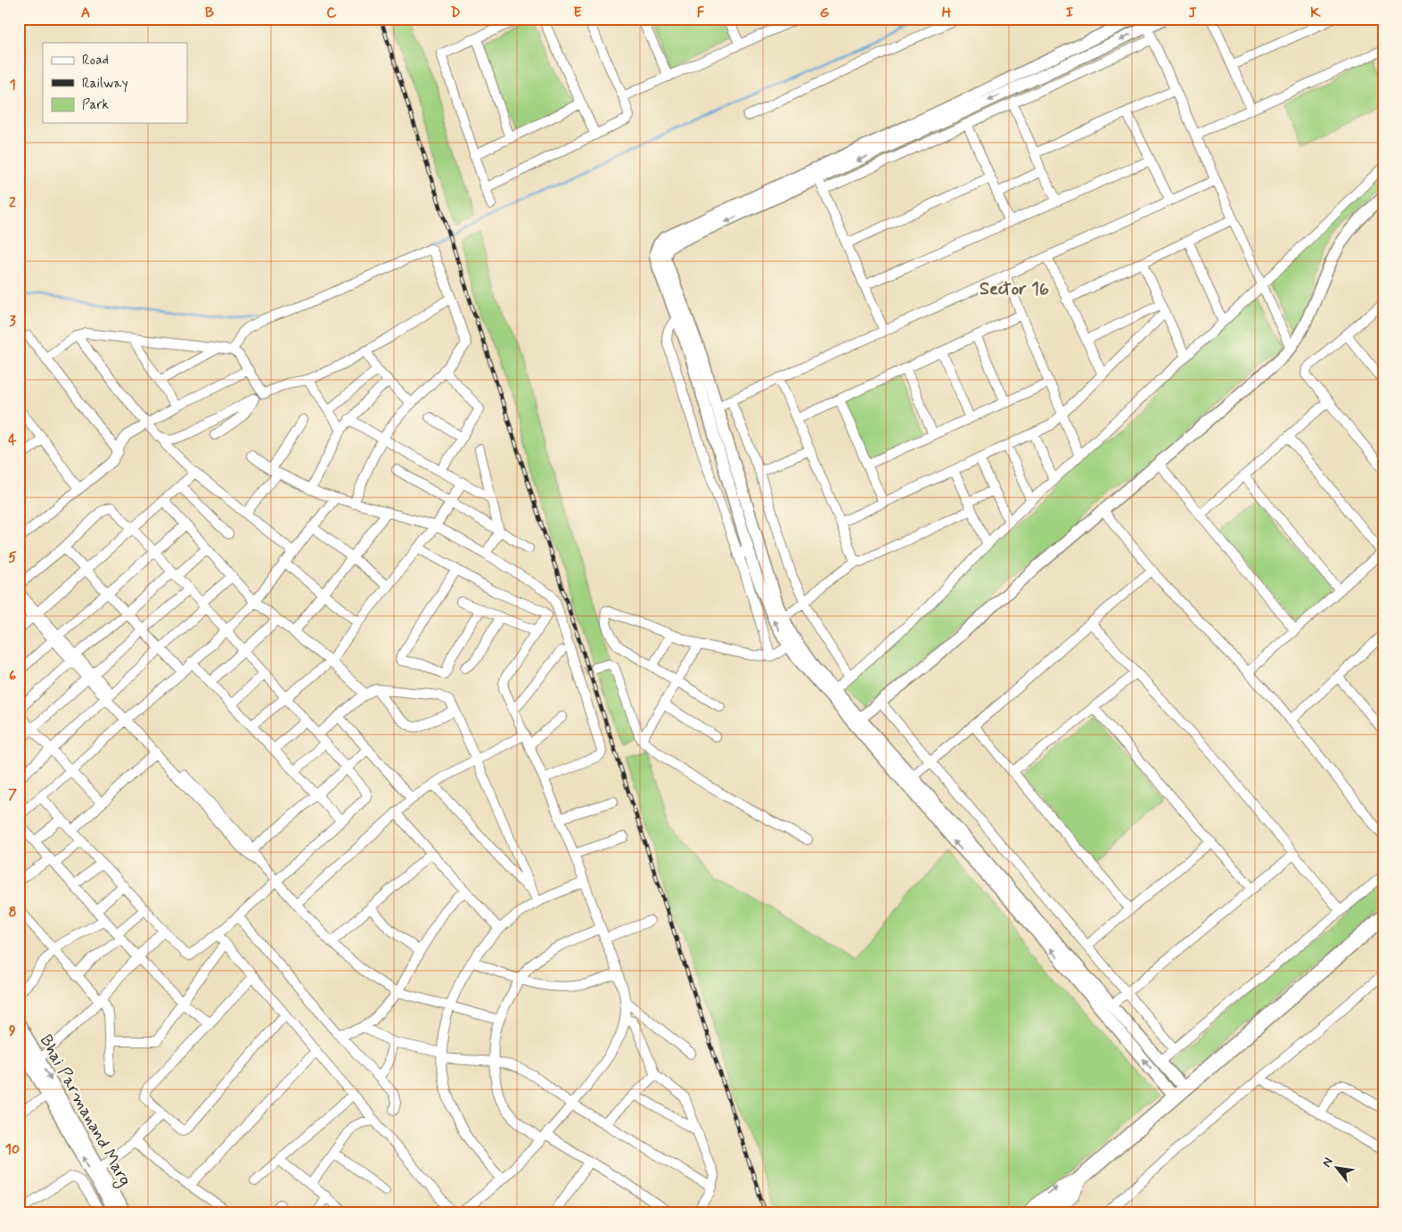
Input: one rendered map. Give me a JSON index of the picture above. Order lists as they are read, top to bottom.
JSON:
{
  "streets": {
    "street": ["Bhai Parmanand Marg"]
  },
  "districts": ["Sector 16"],
  "legend": ["Road", "Railway", "Park"],
  "north": "top left",
  "grid": {
    "columns": [
      "A",
      "B",
      "C",
      "D",
      "E",
      "F",
      "G",
      "H",
      "I",
      "J",
      "K"
    ],
    "rows": [
      "1",
      "2",
      "3",
      "4",
      "5",
      "6",
      "7",
      "8",
      "9",
      "10"
    ]
  }
}
